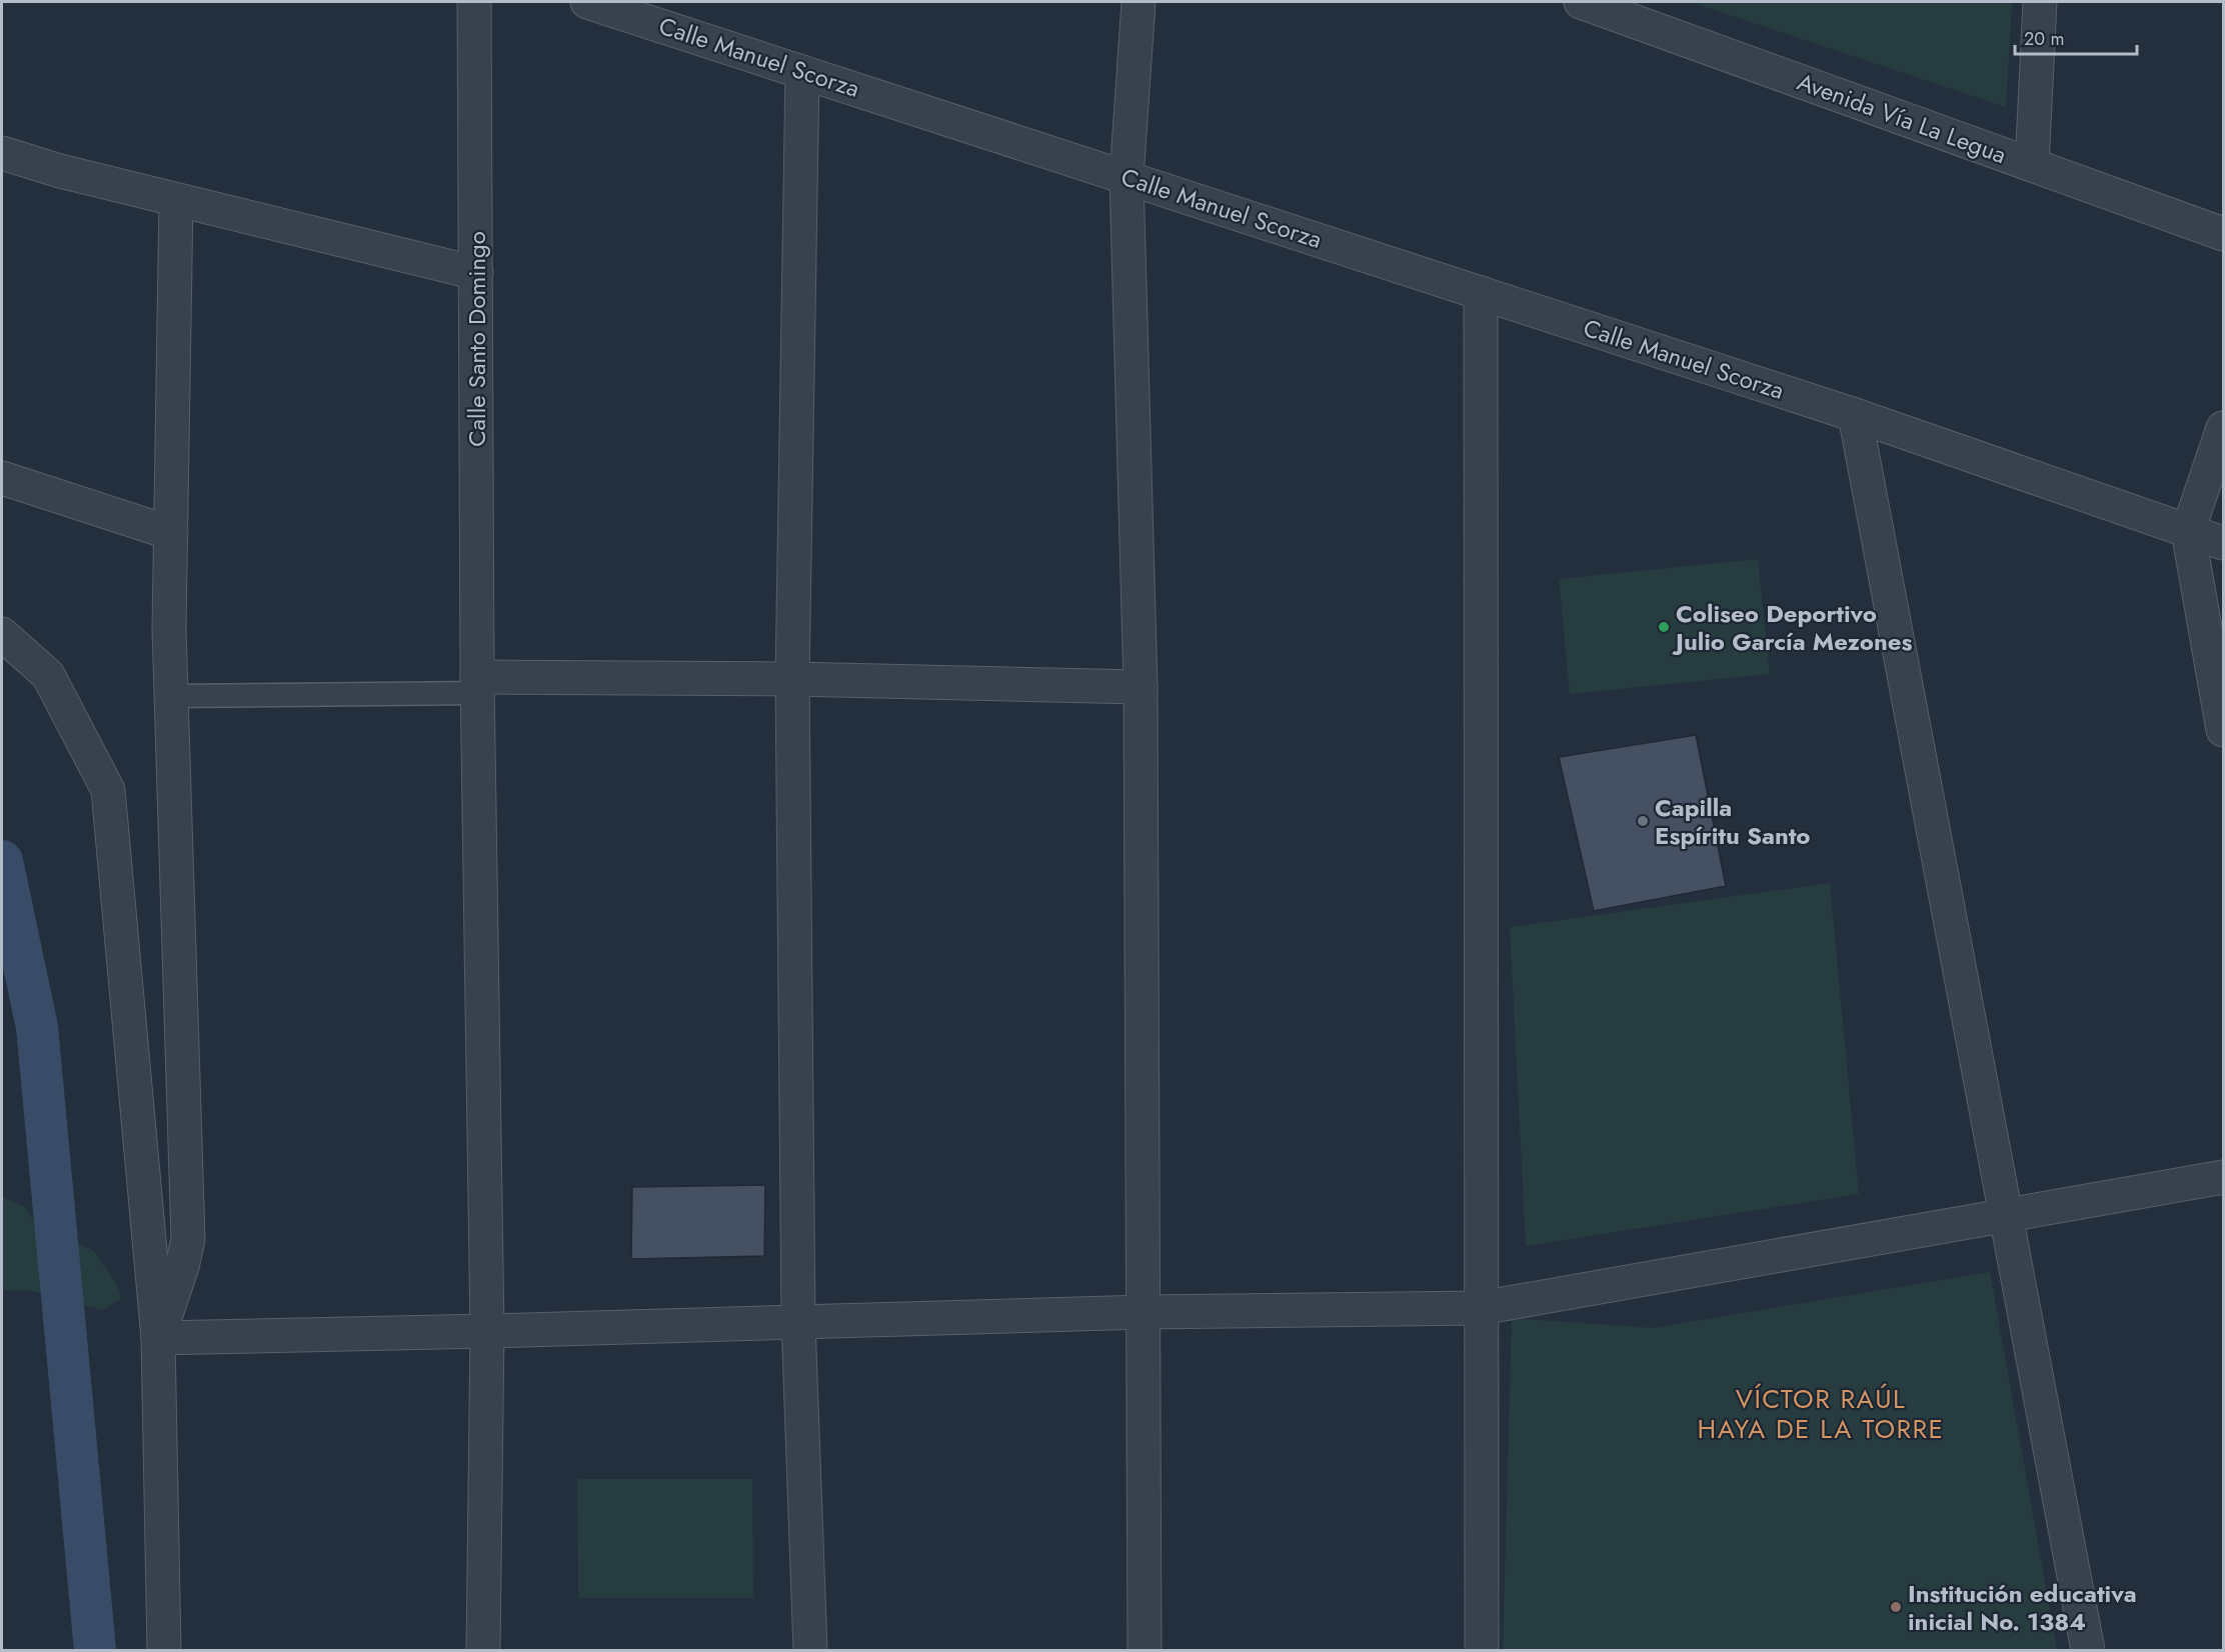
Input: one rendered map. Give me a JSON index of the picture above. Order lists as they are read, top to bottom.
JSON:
{
  "streets": {
    "street": ["Calle Manuel Scorza", "Avenida Vía La Legua", "Calle Santo Domingo"]
  },
  "districts": ["VÍCTOR RAÚL HAYA DE LA TORRE"],
  "places": ["Coliseo Deportivo Julio García Mezones", "Capilla Espíritu Santo", "Institución educativa inicial No. 1384"],
  "scale_bar": "20 m"
}
